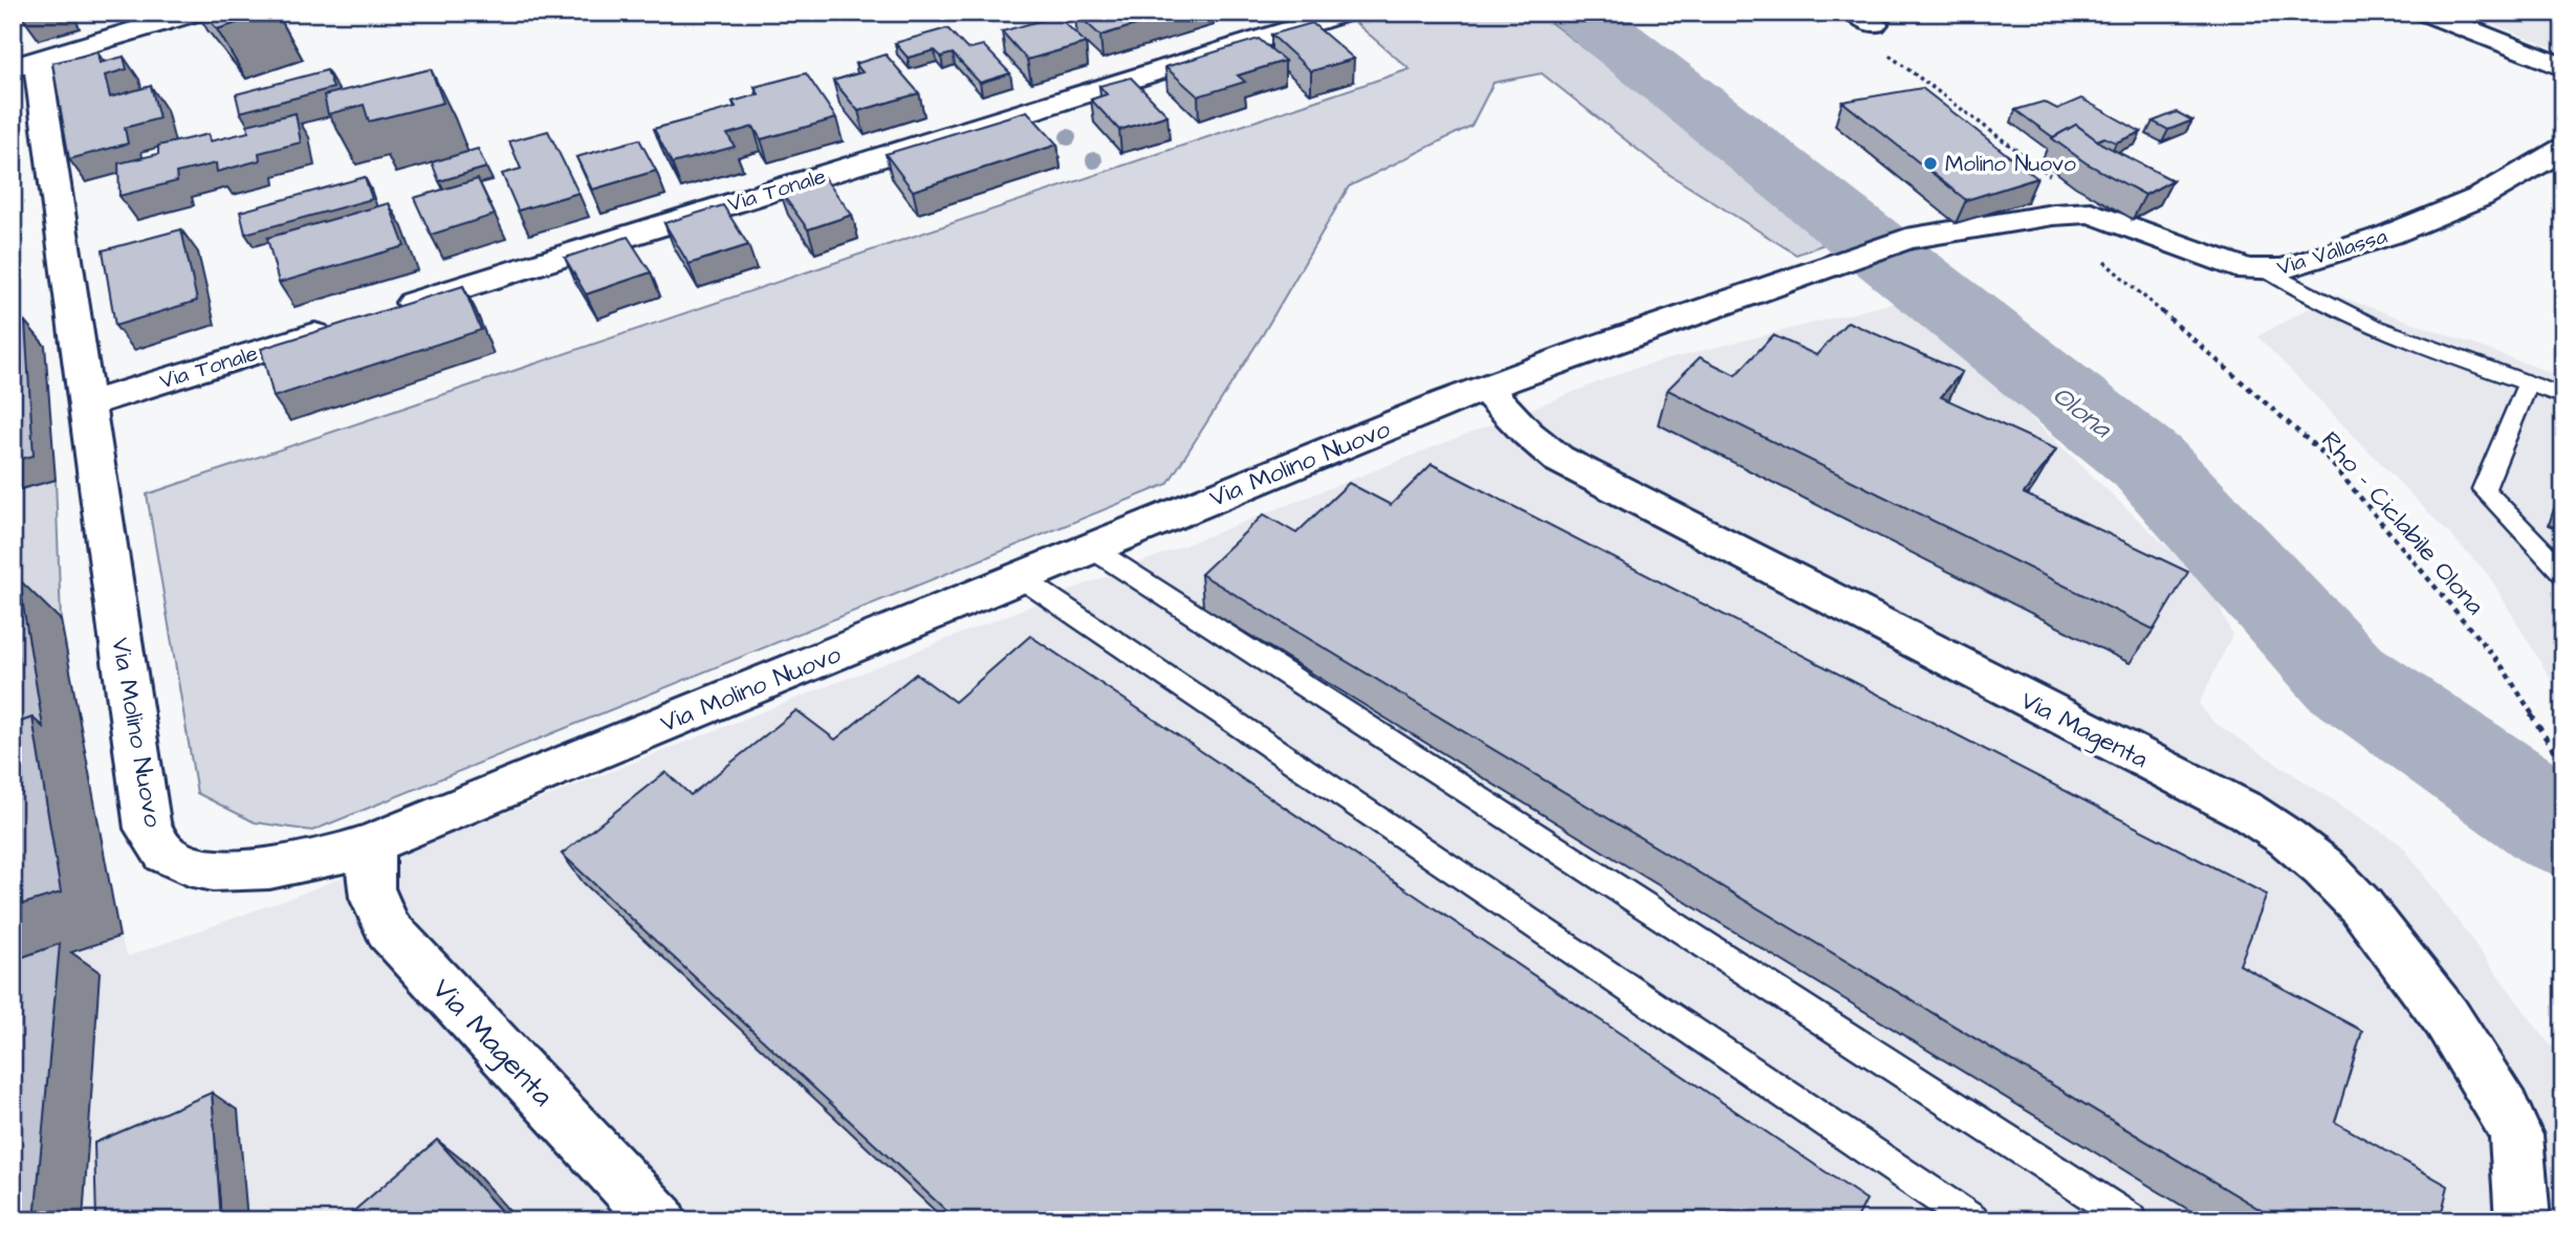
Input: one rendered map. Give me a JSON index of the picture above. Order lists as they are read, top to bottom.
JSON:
{
  "streets": {
    "street": [
      "Via Tonale",
      "Via Vallassa",
      "Via Molino Nuovo",
      "Via Magenta"
    ],
    "path": ["Rho - Ciclabile Olona"]
  },
  "crossings": [
    ["Via Tonale", "Via Molino Nuovo"],
    ["Via Vallassa", "Via Molino Nuovo"],
    ["Via Molino Nuovo", "Rho - Ciclabile Olona"],
    ["Via Molino Nuovo", "Via Magenta"]
  ],
  "water": ["Olona"],
  "places": ["Molino Nuovo"]
}
